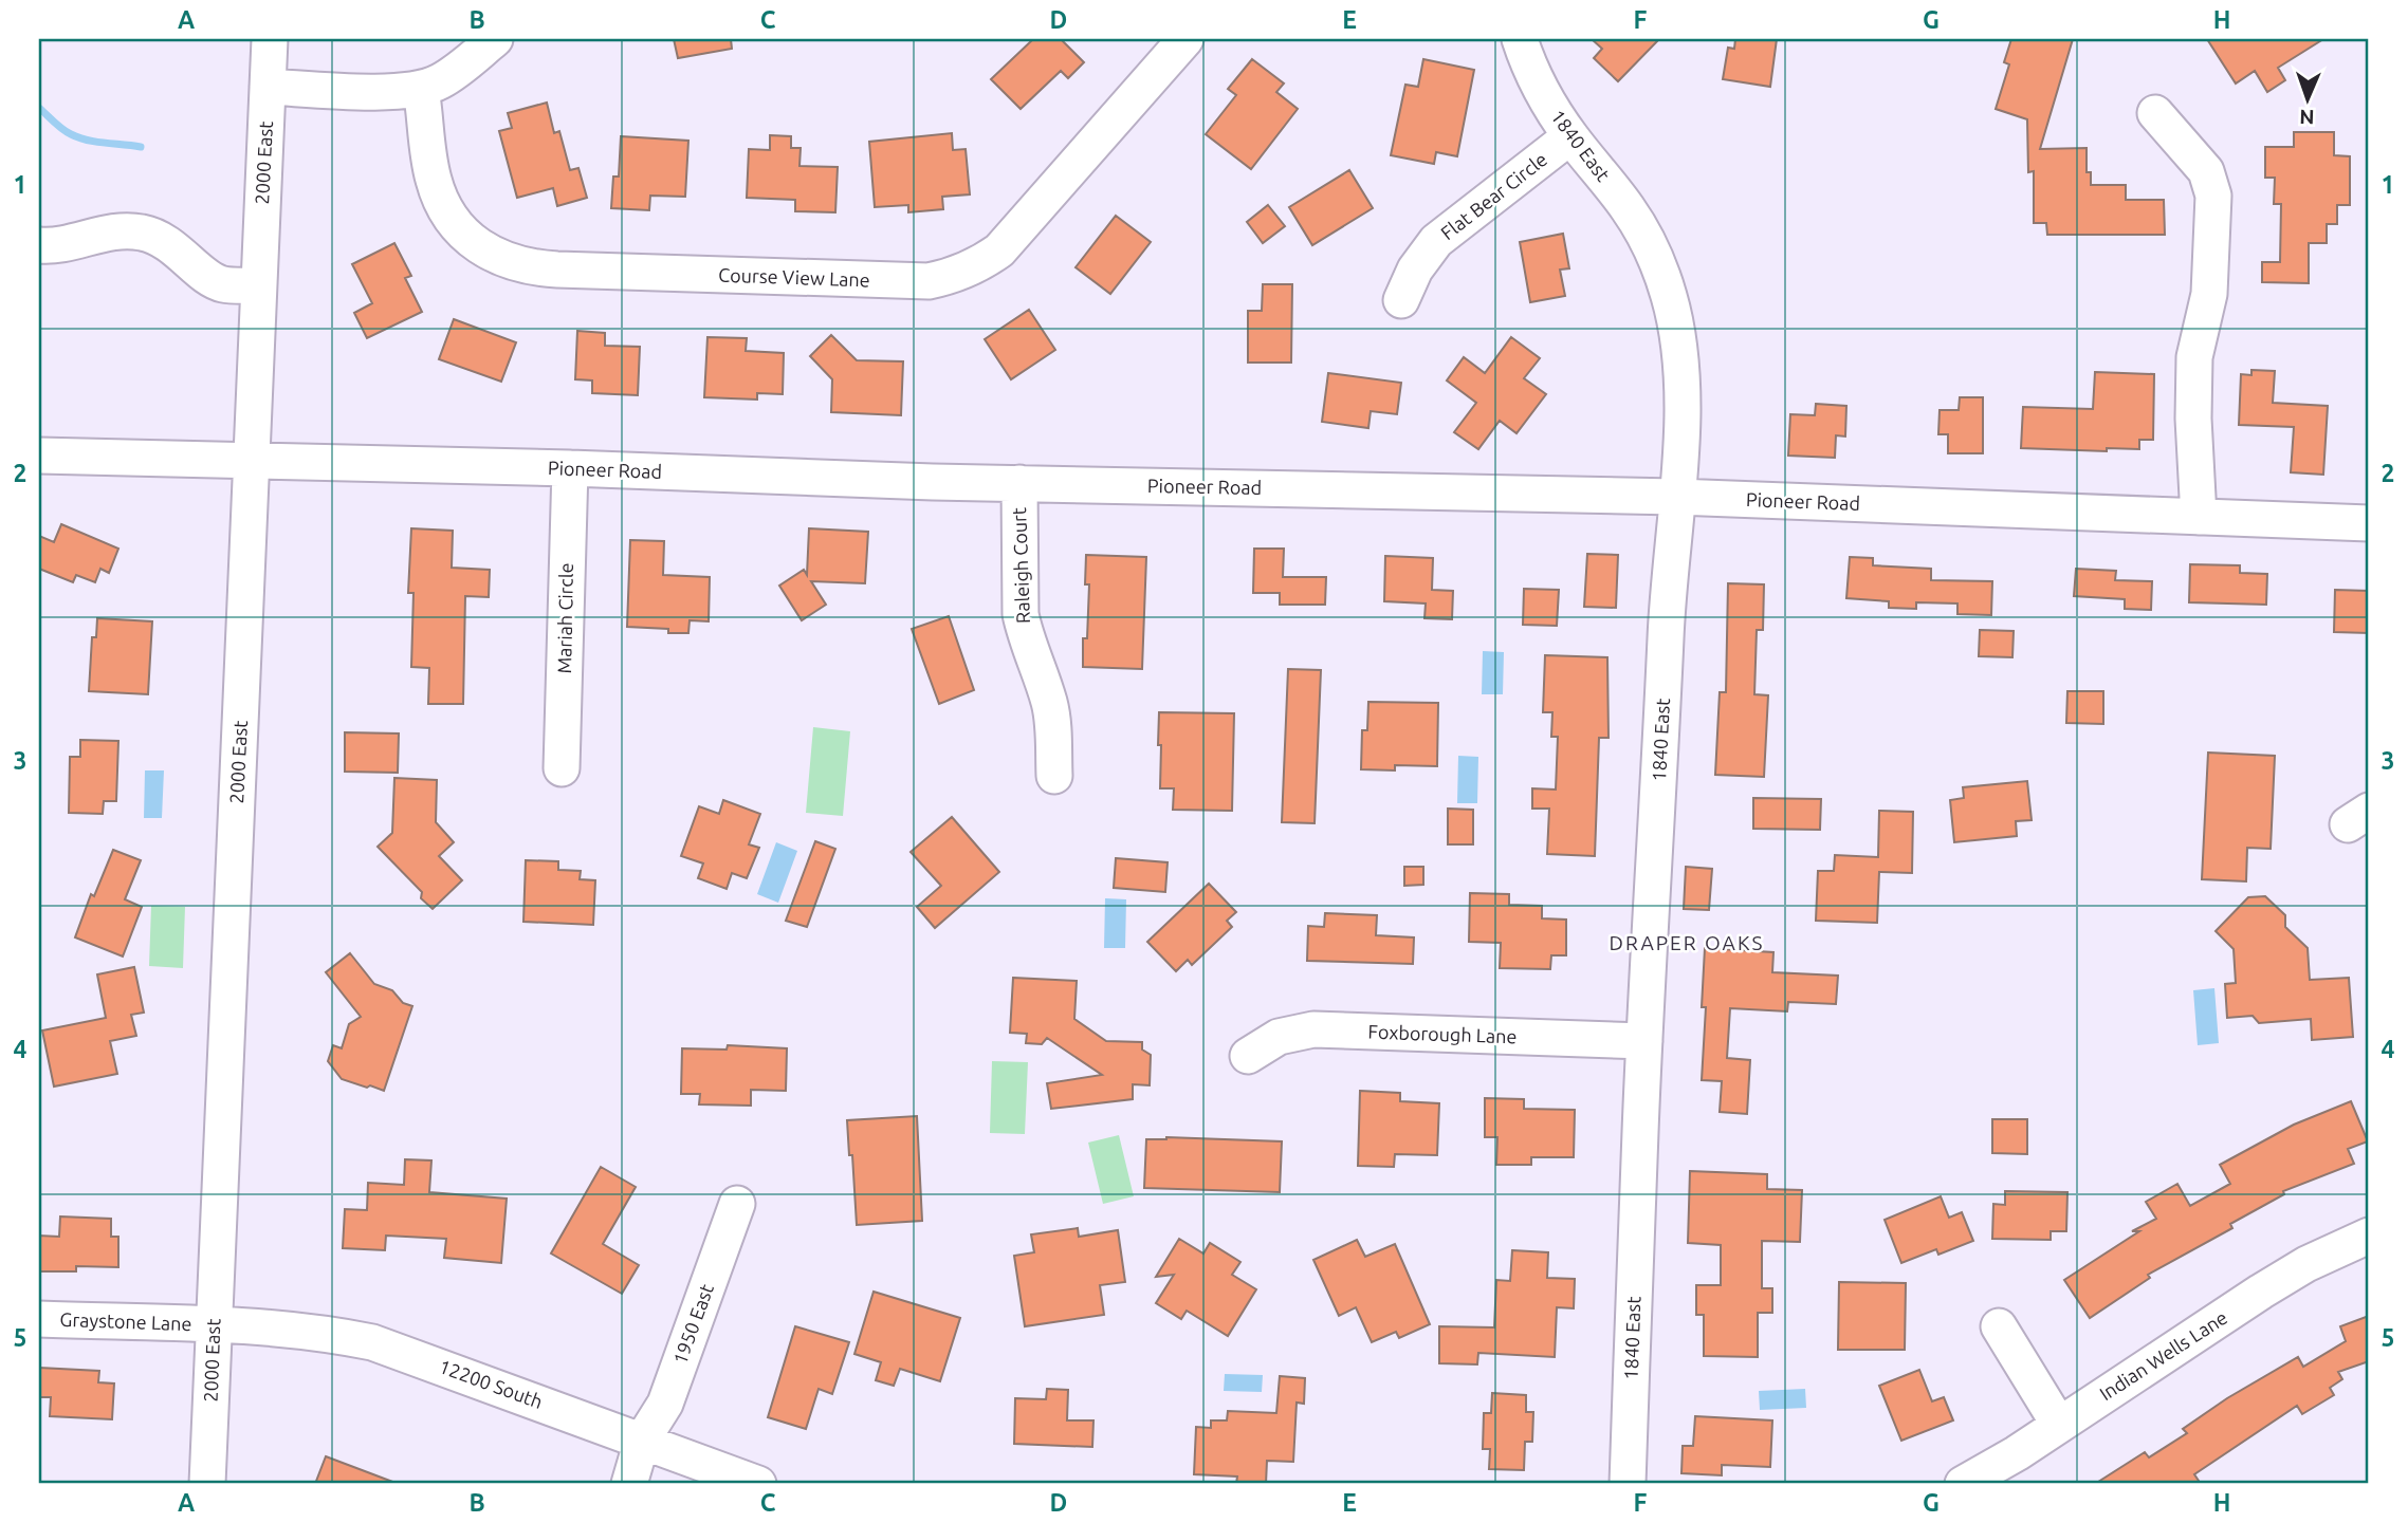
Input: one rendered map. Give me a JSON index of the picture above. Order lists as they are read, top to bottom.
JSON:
{
  "streets": {
    "street": [
      "1840 East",
      "2000 East",
      "Flat Bear Circle",
      "Course View Lane",
      "Pioneer Road",
      "Raleigh Court",
      "Mariah Circle",
      "Foxborough Lane",
      "Graystone Lane",
      "1950 East",
      "Indian Wells Lane",
      "12200 South"
    ]
  },
  "crossings": [
    ["1840 East", "Flat Bear Circle"],
    ["1840 East", "Pioneer Road"],
    ["1840 East", "Foxborough Lane"],
    ["2000 East", "Pioneer Road"],
    ["2000 East", "Graystone Lane"],
    ["2000 East", "12200 South"],
    ["Pioneer Road", "Raleigh Court"],
    ["Pioneer Road", "Mariah Circle"],
    ["Graystone Lane", "12200 South"],
    ["1950 East", "12200 South"]
  ],
  "districts": ["DRAPER OAKS"],
  "north": "bottom",
  "grid": {
    "columns": [
      "A",
      "B",
      "C",
      "D",
      "E",
      "F",
      "G",
      "H"
    ],
    "rows": [
      "1",
      "2",
      "3",
      "4",
      "5"
    ]
  }
}
